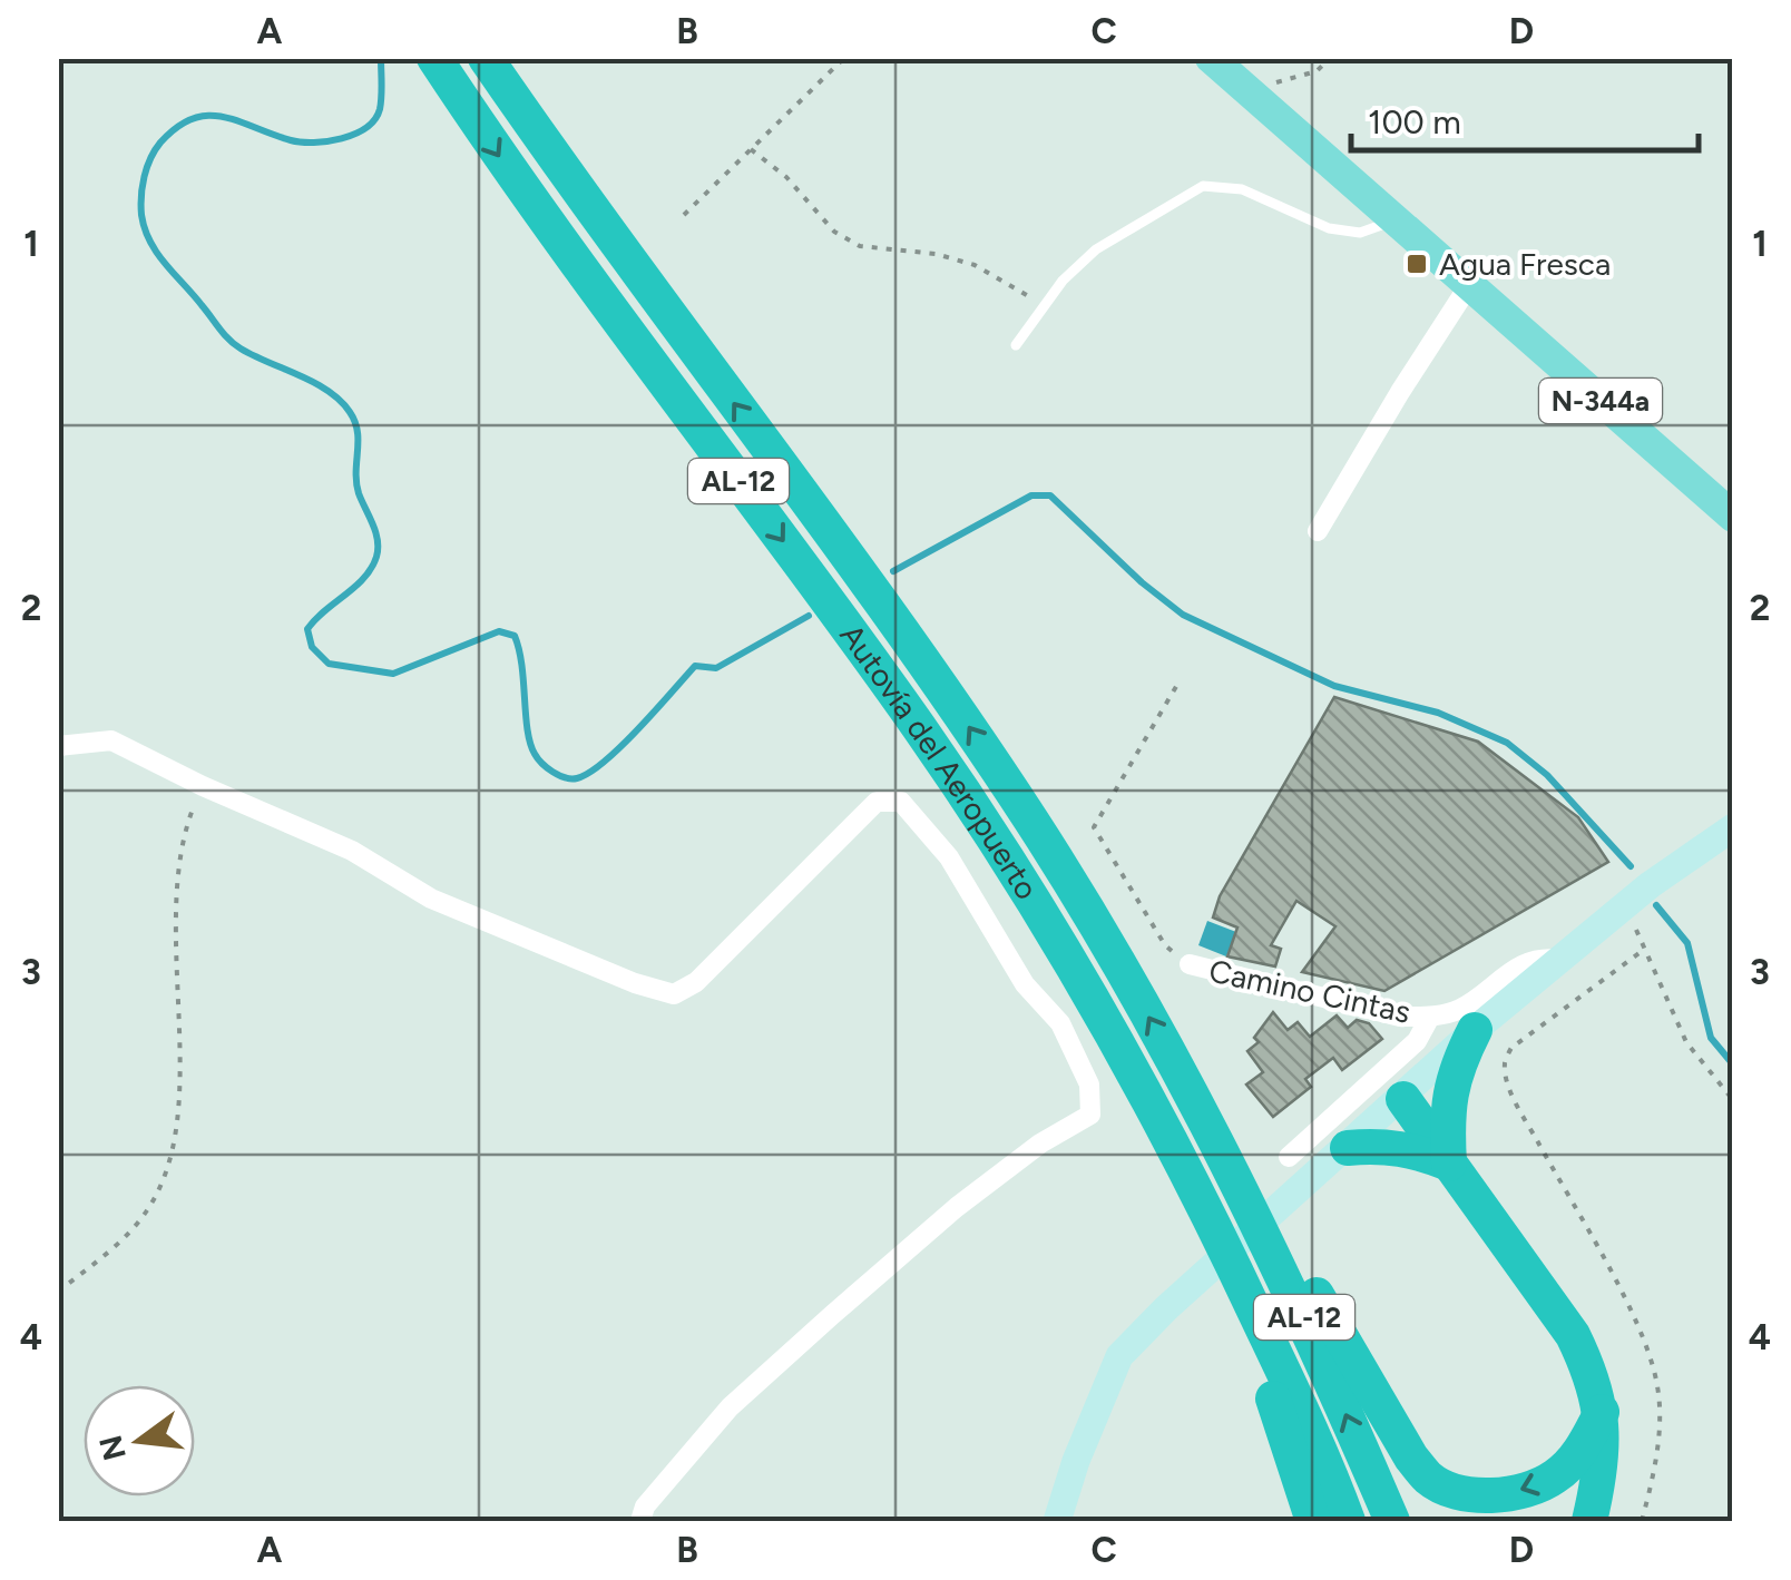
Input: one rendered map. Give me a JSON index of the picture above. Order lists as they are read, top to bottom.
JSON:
{
  "streets": {
    "highway": ["AL-12", "Autovía del Aeropuerto"],
    "main road": ["N-344a"],
    "street": ["Camino Cintas"]
  },
  "places": {
    "transit": ["Agua Fresca"]
  },
  "scale_bar": "100 m",
  "north": "left",
  "grid": {
    "columns": [
      "A",
      "B",
      "C",
      "D"
    ],
    "rows": [
      "1",
      "2",
      "3",
      "4"
    ]
  }
}
